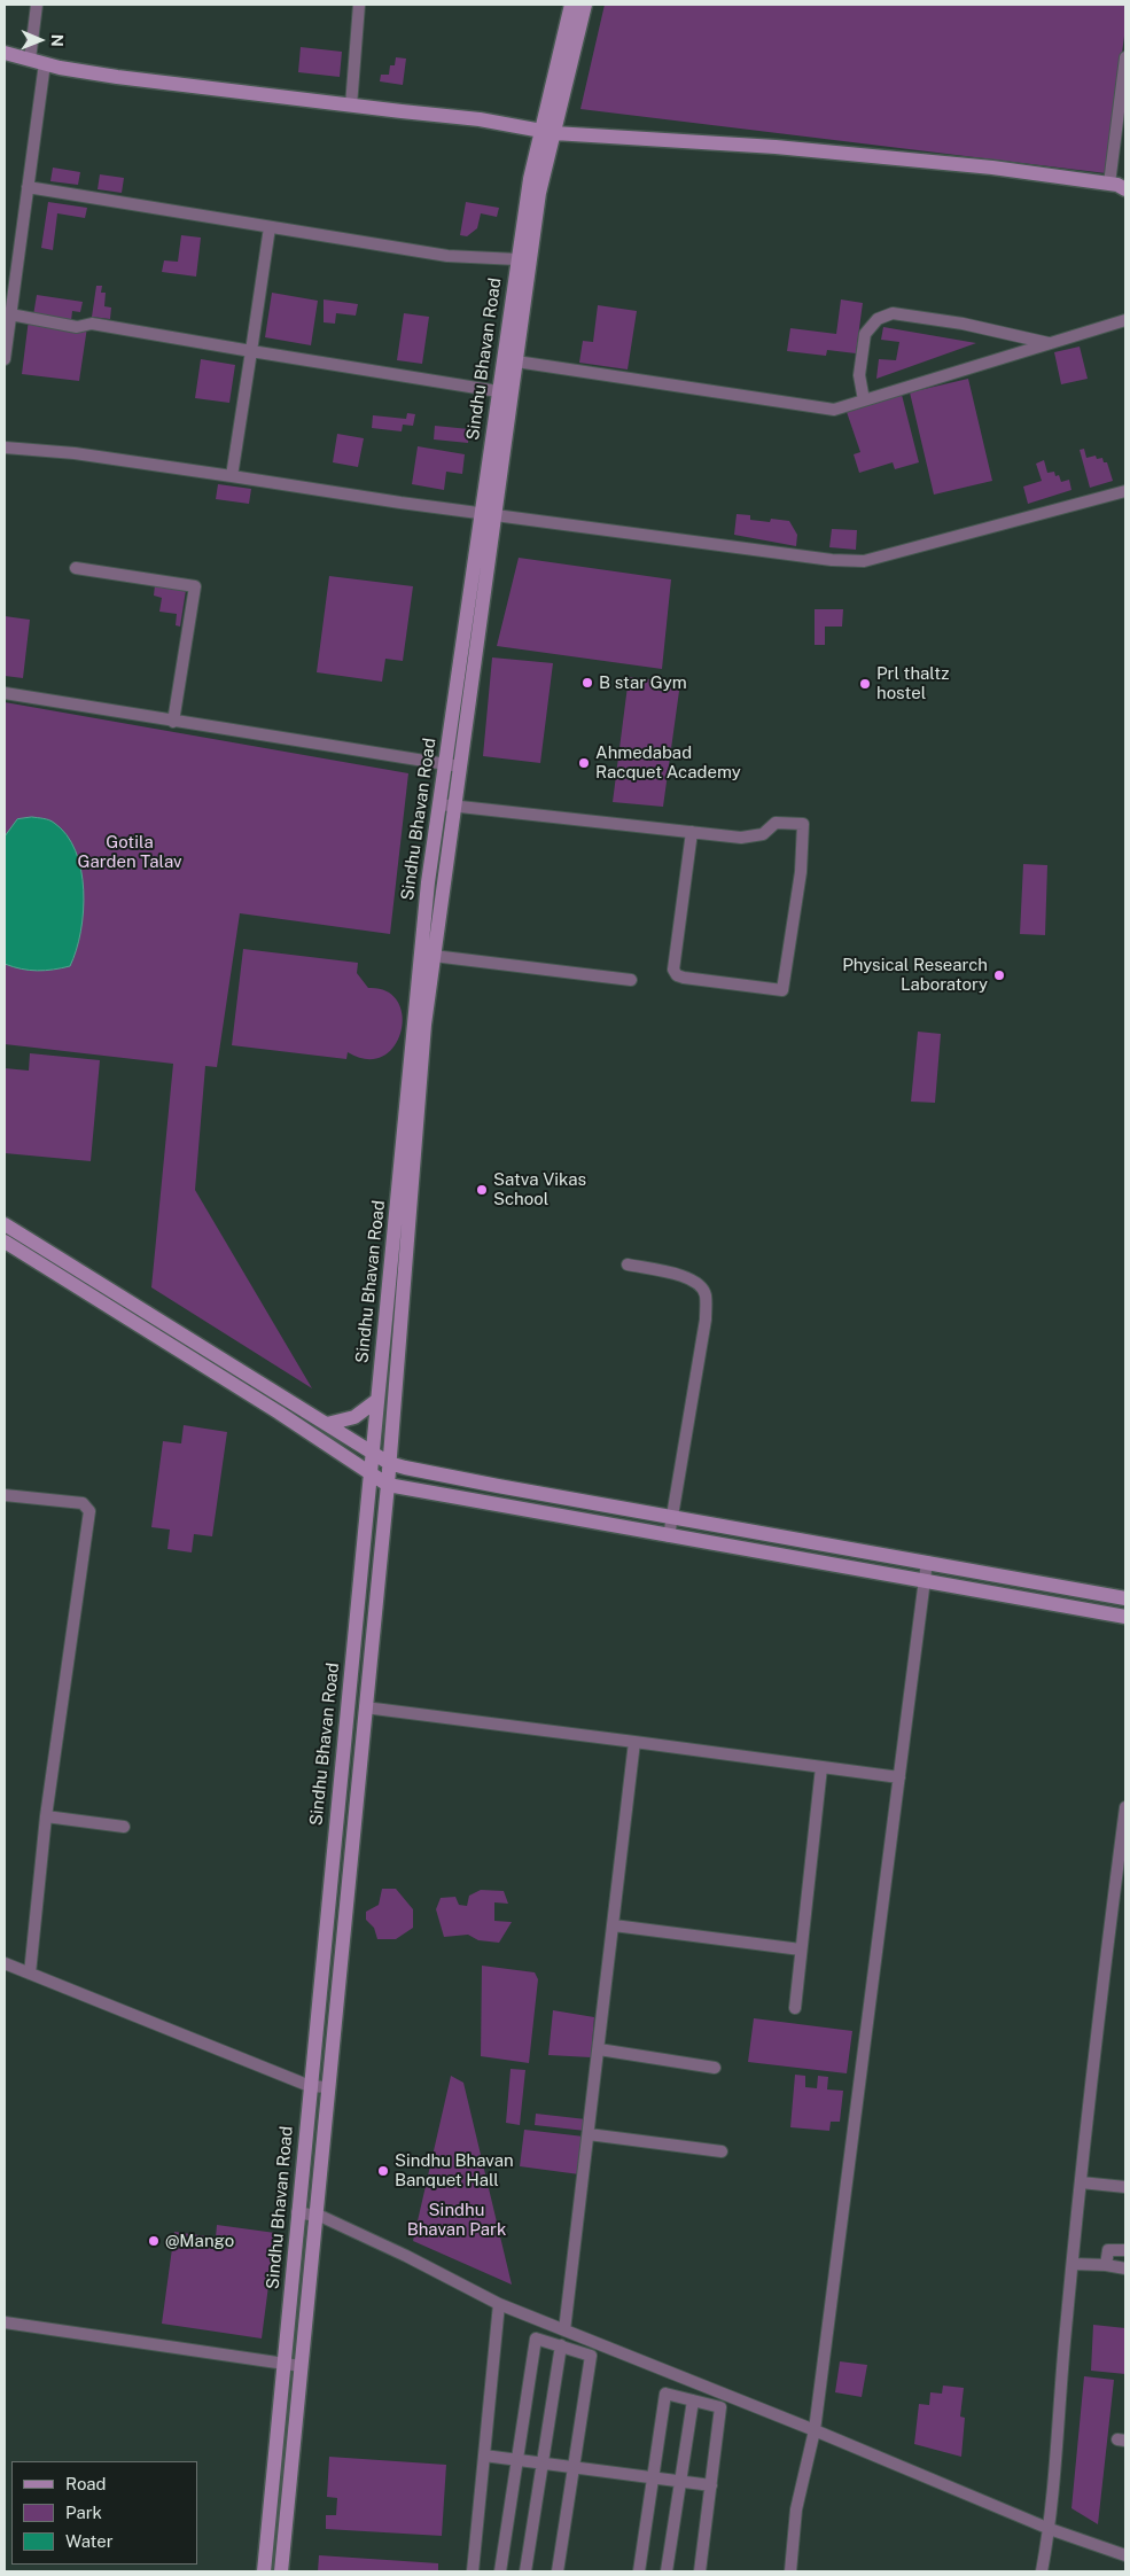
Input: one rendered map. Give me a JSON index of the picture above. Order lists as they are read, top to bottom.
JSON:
{
  "streets": {
    "main road": ["Sindhu Bhavan Road"]
  },
  "parks": ["Gotila Garden Talav", "Sindhu Bhavan Park"],
  "places": [
    "B star Gym",
    "Prl thaltz hostel",
    "Ahmedabad Racquet Academy",
    "Physical Research Laboratory",
    "Satva Vikas School",
    "Sindhu Bhavan Banquet Hall",
    "@Mango"
  ],
  "legend": ["Road", "Park", "Water"],
  "north": "right"
}
